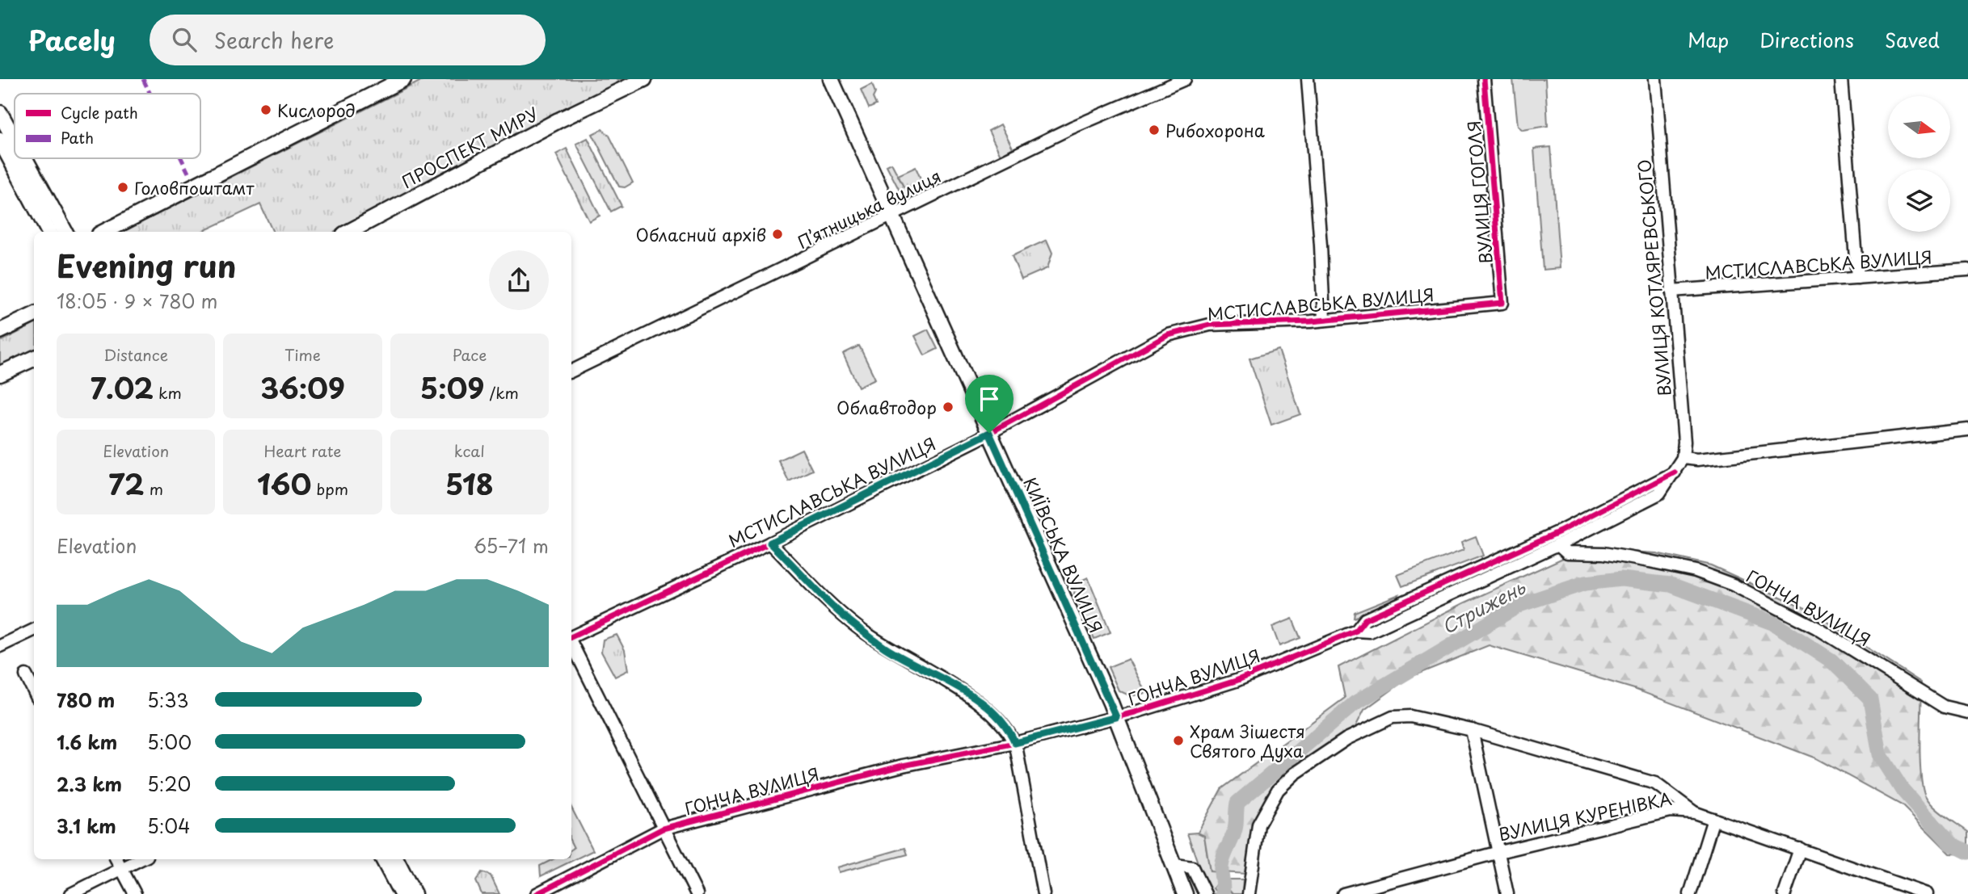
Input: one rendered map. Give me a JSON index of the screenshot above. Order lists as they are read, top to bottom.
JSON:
{
  "streets": {
    "main road": ["ПРОСПЕКТ МИРУ", "КИЇВСЬКА ВУЛИЦЯ"],
    "street": [
      "ВУЛИЦЯ ГОГОЛЯ",
      "Пʼятницька вулиця",
      "МСТИСЛАВСЬКА ВУЛИЦЯ",
      "ВУЛИЦЯ КОТЛЯРЕВСЬКОГО",
      "ГОНЧА ВУЛИЦЯ",
      "ВУЛИЦЯ КУРЕНІВКА"
    ]
  },
  "crossings": [
    ["ВУЛИЦЯ ГОГОЛЯ", "МСТИСЛАВСЬКА ВУЛИЦЯ"],
    ["Пʼятницька вулиця", "КИЇВСЬКА ВУЛИЦЯ"],
    ["МСТИСЛАВСЬКА ВУЛИЦЯ", "ВУЛИЦЯ КОТЛЯРЕВСЬКОГО"],
    ["МСТИСЛАВСЬКА ВУЛИЦЯ", "КИЇВСЬКА ВУЛИЦЯ"],
    ["ВУЛИЦЯ КОТЛЯРЕВСЬКОГО", "ГОНЧА ВУЛИЦЯ"],
    ["КИЇВСЬКА ВУЛИЦЯ", "ГОНЧА ВУЛИЦЯ"]
  ],
  "water": ["Стрижень"],
  "places": [
    "Кислород",
    "Рибохорона",
    "Головпоштамт",
    "Обласний архів",
    "Облавтодор",
    "Храм Зішестя Святого Духа"
  ],
  "legend": ["Cycle path", "Path"],
  "north": "right",
  "page": {
    "header": "Pacely",
    "search": "Search here",
    "nav": ["Map", "Directions", "Saved"],
    "heading": ["Evening run", "18:05 · 9 × 780 m"],
    "stats": [
      ["Distance", "7.02 km"],
      ["Time", "36:09"],
      ["Pace", "5:09 /km"],
      ["Elevation", "72 m"],
      ["Heart rate", "160 bpm"],
      ["kcal", "518"]
    ],
    "chart": ["Elevation", "65–71 m"],
    "list": [
      {
        "name": "780 m",
        "note": "5:33"
      },
      {
        "name": "1.6 km",
        "note": "5:00"
      },
      {
        "name": "2.3 km",
        "note": "5:20"
      },
      {
        "name": "3.1 km",
        "note": "5:04"
      }
    ]
  }
}
